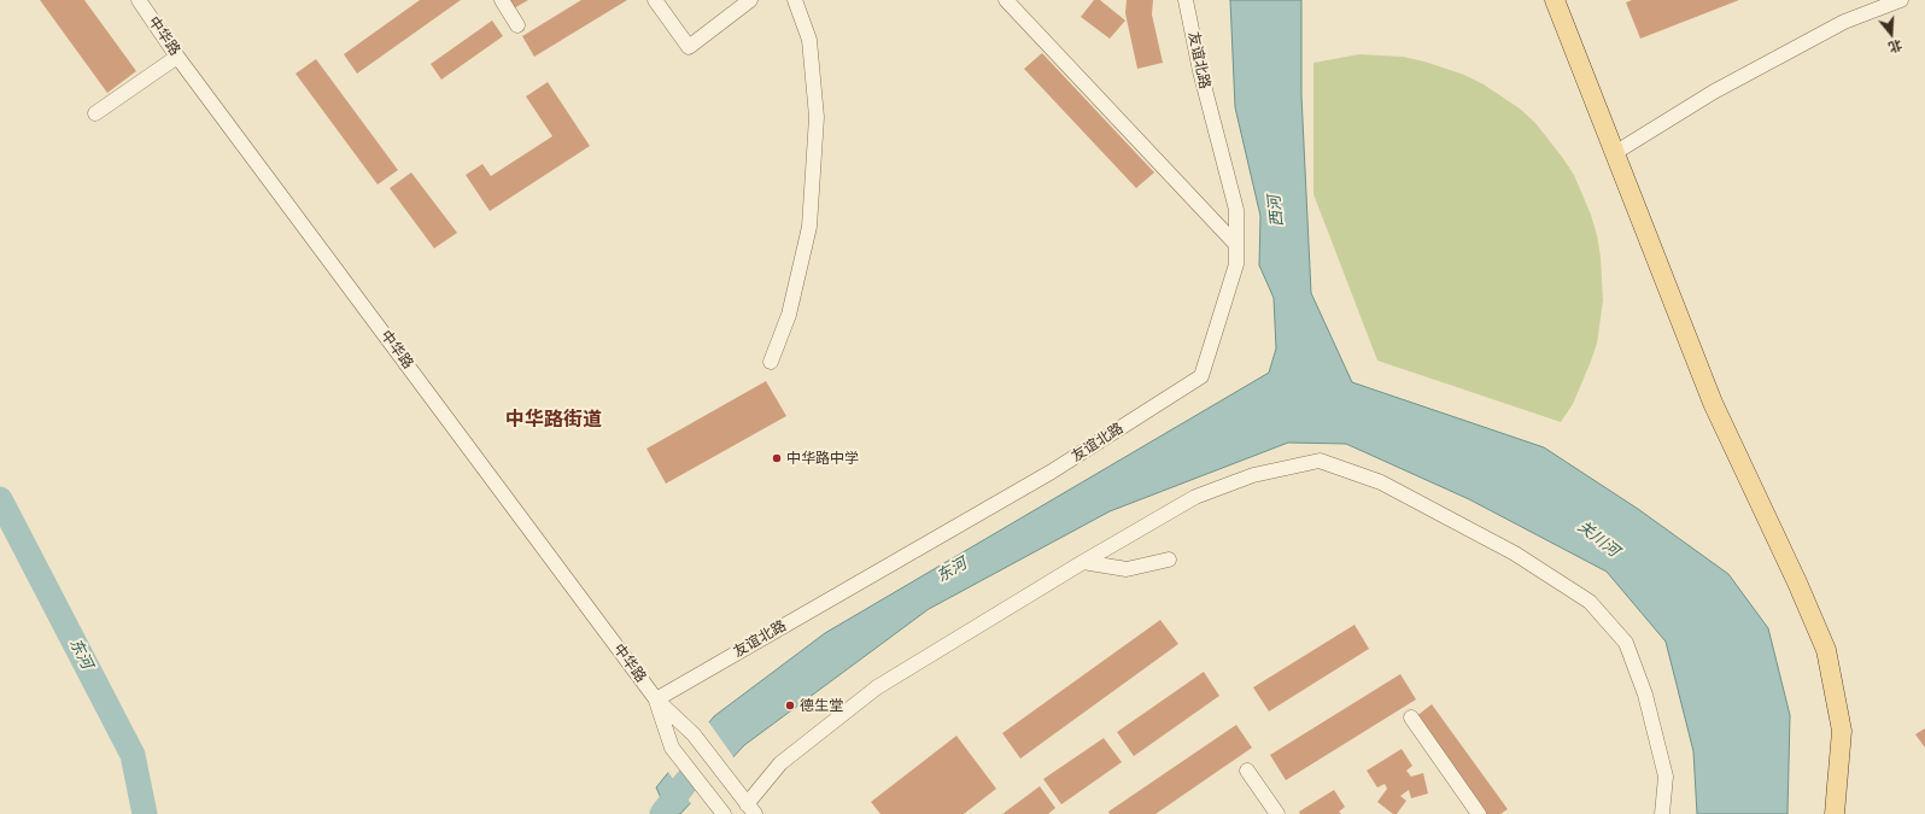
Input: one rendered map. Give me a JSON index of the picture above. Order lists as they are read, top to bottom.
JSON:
{
  "streets": {
    "street": ["中华路", "友谊北路"]
  },
  "crossings": [
    ["中华路", "友谊北路"]
  ],
  "districts": ["中华路街道"],
  "water": ["西河", "关川河", "东河"],
  "places": ["中华路中学", "德生堂"],
  "north": "bottom"
}
